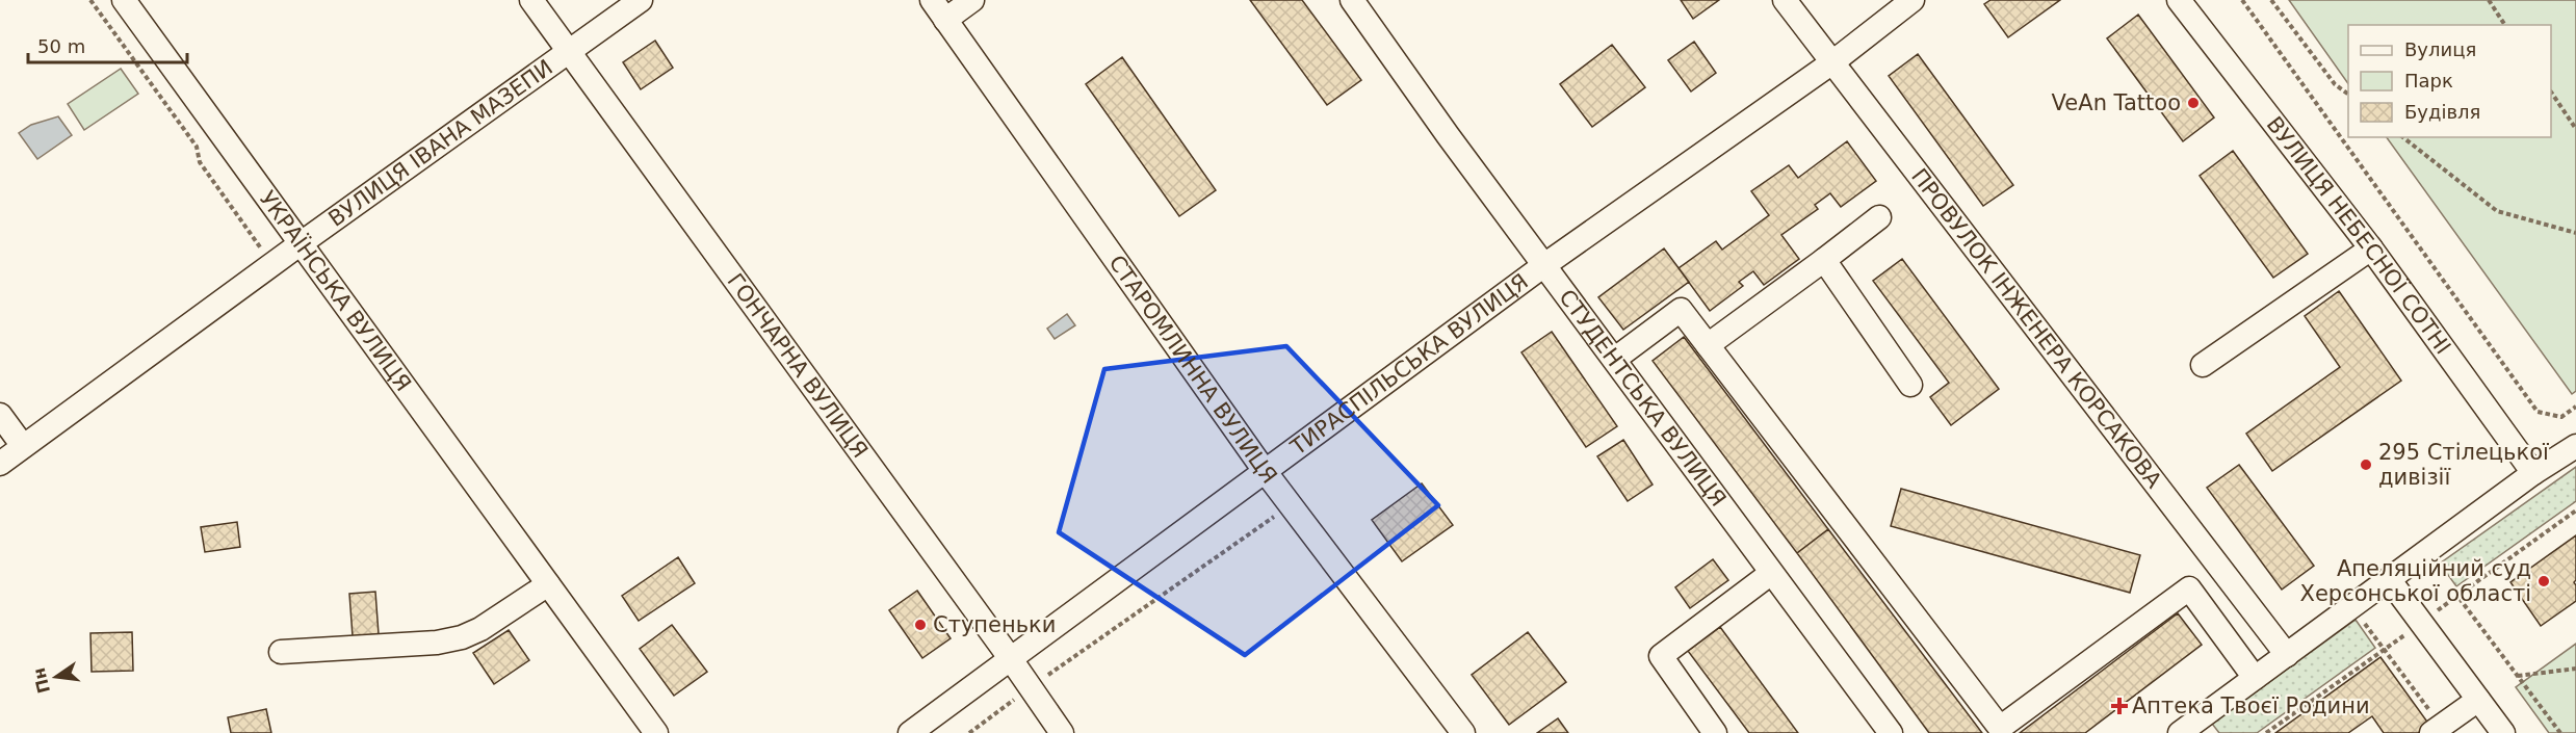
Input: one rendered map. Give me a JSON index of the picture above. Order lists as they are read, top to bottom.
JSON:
{
  "streets": {
    "street": [
      "ВУЛИЦЯ ІВАНА МАЗЕПИ",
      "ВУЛИЦЯ НЕБЕСНОЇ СОТНІ",
      "УКРАЇНСЬКА ВУЛИЦЯ",
      "ПРОВУЛОК ІНЖЕНЕРА КОРСАКОВА",
      "ТИРАСПІЛЬСЬКА ВУЛИЦЯ",
      "ГОНЧАРНА ВУЛИЦЯ",
      "СТАРОМЛИННА ВУЛИЦЯ",
      "СТУДЕНТСЬКА ВУЛИЦЯ"
    ]
  },
  "crossings": [
    ["ВУЛИЦЯ ІВАНА МАЗЕПИ", "УКРАЇНСЬКА ВУЛИЦЯ"],
    ["ВУЛИЦЯ ІВАНА МАЗЕПИ", "ГОНЧАРНА ВУЛИЦЯ"],
    ["ПРОВУЛОК ІНЖЕНЕРА КОРСАКОВА", "ТИРАСПІЛЬСЬКА ВУЛИЦЯ"],
    ["ТИРАСПІЛЬСЬКА ВУЛИЦЯ", "ГОНЧАРНА ВУЛИЦЯ"],
    ["ТИРАСПІЛЬСЬКА ВУЛИЦЯ", "СТАРОМЛИННА ВУЛИЦЯ"],
    ["ТИРАСПІЛЬСЬКА ВУЛИЦЯ", "СТУДЕНТСЬКА ВУЛИЦЯ"]
  ],
  "places": {
    "other": [
      "VeAn Tattoo",
      "295 Стілецької дивізії",
      "Апеляційний суд Херсонської області",
      "Ступеньки"
    ],
    "health": ["Аптека Твоєї Родини"]
  },
  "legend": ["Вулиця", "Парк", "Будівля"],
  "scale_bar": "50 m",
  "north": "left"
}
